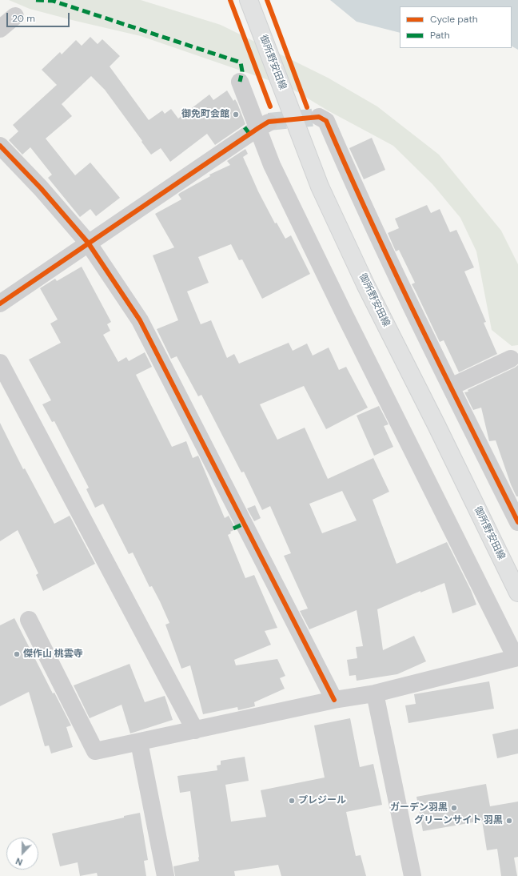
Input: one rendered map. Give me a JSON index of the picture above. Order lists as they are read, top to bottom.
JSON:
{
  "streets": {
    "main road": ["御所野安田線"]
  },
  "places": [
    "御免町会館",
    "傑作山 桃雲寺",
    "プレジール",
    "ガーデン羽黒",
    "グリーンサイト 羽黒"
  ],
  "legend": ["Cycle path", "Path"],
  "scale_bar": "20 m",
  "north": "bottom"
}
